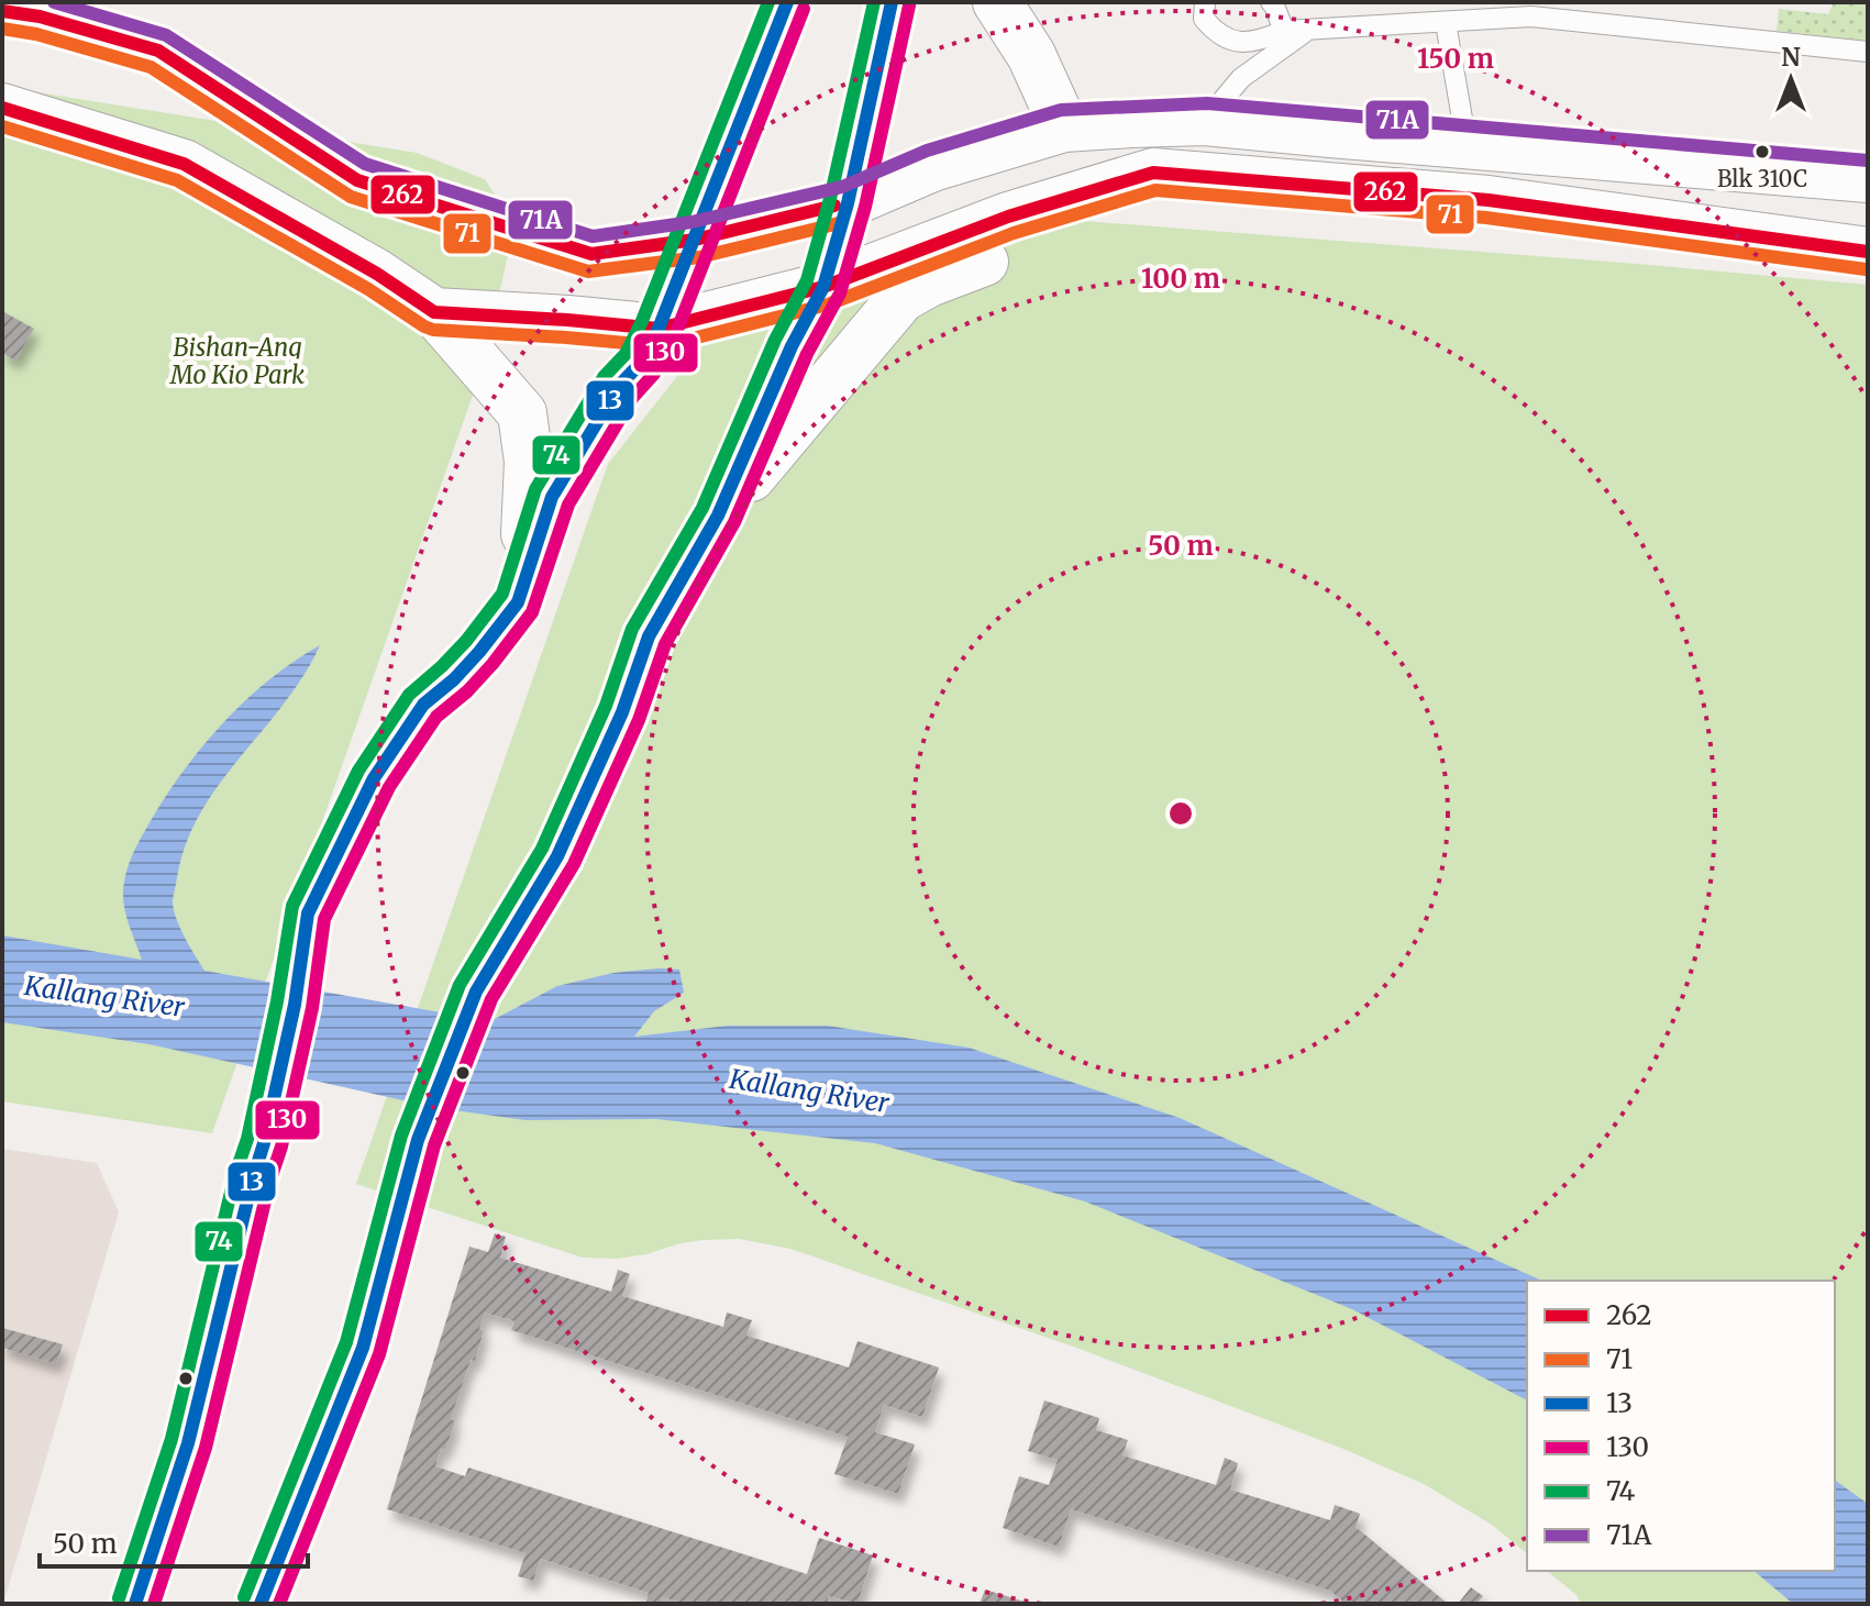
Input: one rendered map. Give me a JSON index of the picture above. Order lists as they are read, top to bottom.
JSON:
{
  "water": ["Kallang River"],
  "parks": ["Bishan-Ang Mo Kio Park"],
  "places": ["Blk 310C"],
  "lines": [
    "transit line 13",
    "transit line 74",
    "transit line 71A",
    "transit line 130",
    "transit line 262",
    "transit line 71"
  ],
  "legend": [
    "262",
    "71",
    "13",
    "130",
    "74",
    "71A"
  ],
  "scale_bar": "50 m",
  "north": "top",
  "rings": ["150 m", "100 m", "50 m"]
}
